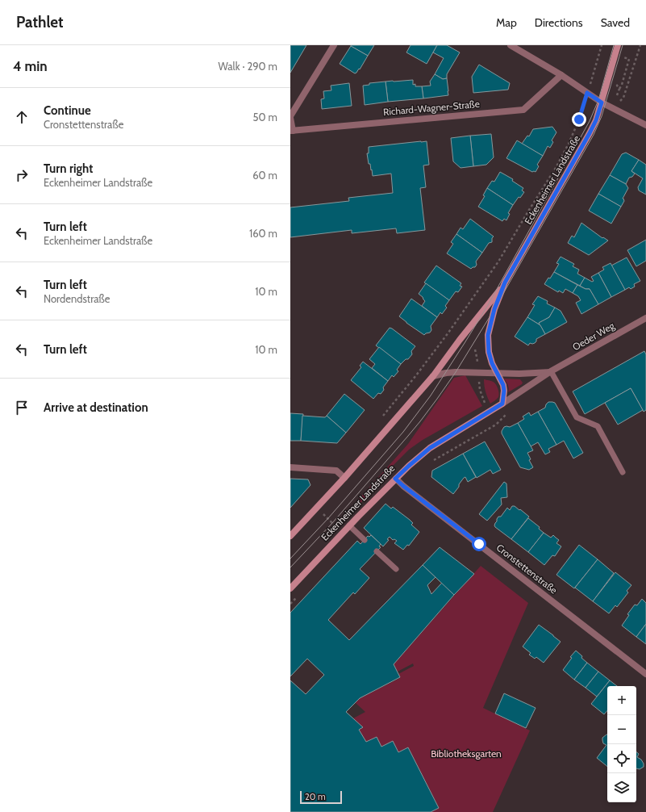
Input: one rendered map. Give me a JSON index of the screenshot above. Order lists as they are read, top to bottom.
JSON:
{
  "streets": {
    "main road": ["Eckenheimer Landstraße"],
    "street": ["Richard-Wagner-Straße", "Oeder Weg", "Cronstettenstraße"]
  },
  "crossings": [
    ["Eckenheimer Landstraße", "Oeder Weg"],
    ["Eckenheimer Landstraße", "Cronstettenstraße"]
  ],
  "parks": ["Bibliotheksgarten"],
  "scale_bar": "20 m",
  "page": {
    "header": "Pathlet",
    "nav": ["Map", "Directions", "Saved"],
    "heading": ["4 min", "Walk · 290 m"],
    "list": [
      ["Continue", "Cronstettenstraße", "50 m"],
      ["Turn right", "Eckenheimer Landstraße", "60 m"],
      ["Turn left", "Eckenheimer Landstraße", "160 m"],
      ["Turn left", "Nordendstraße", "10 m"],
      ["Turn left", "10 m"],
      "Arrive at destination"
    ],
    "map_buttons": ["+", "−"],
    "scale": "20 m"
  }
}
